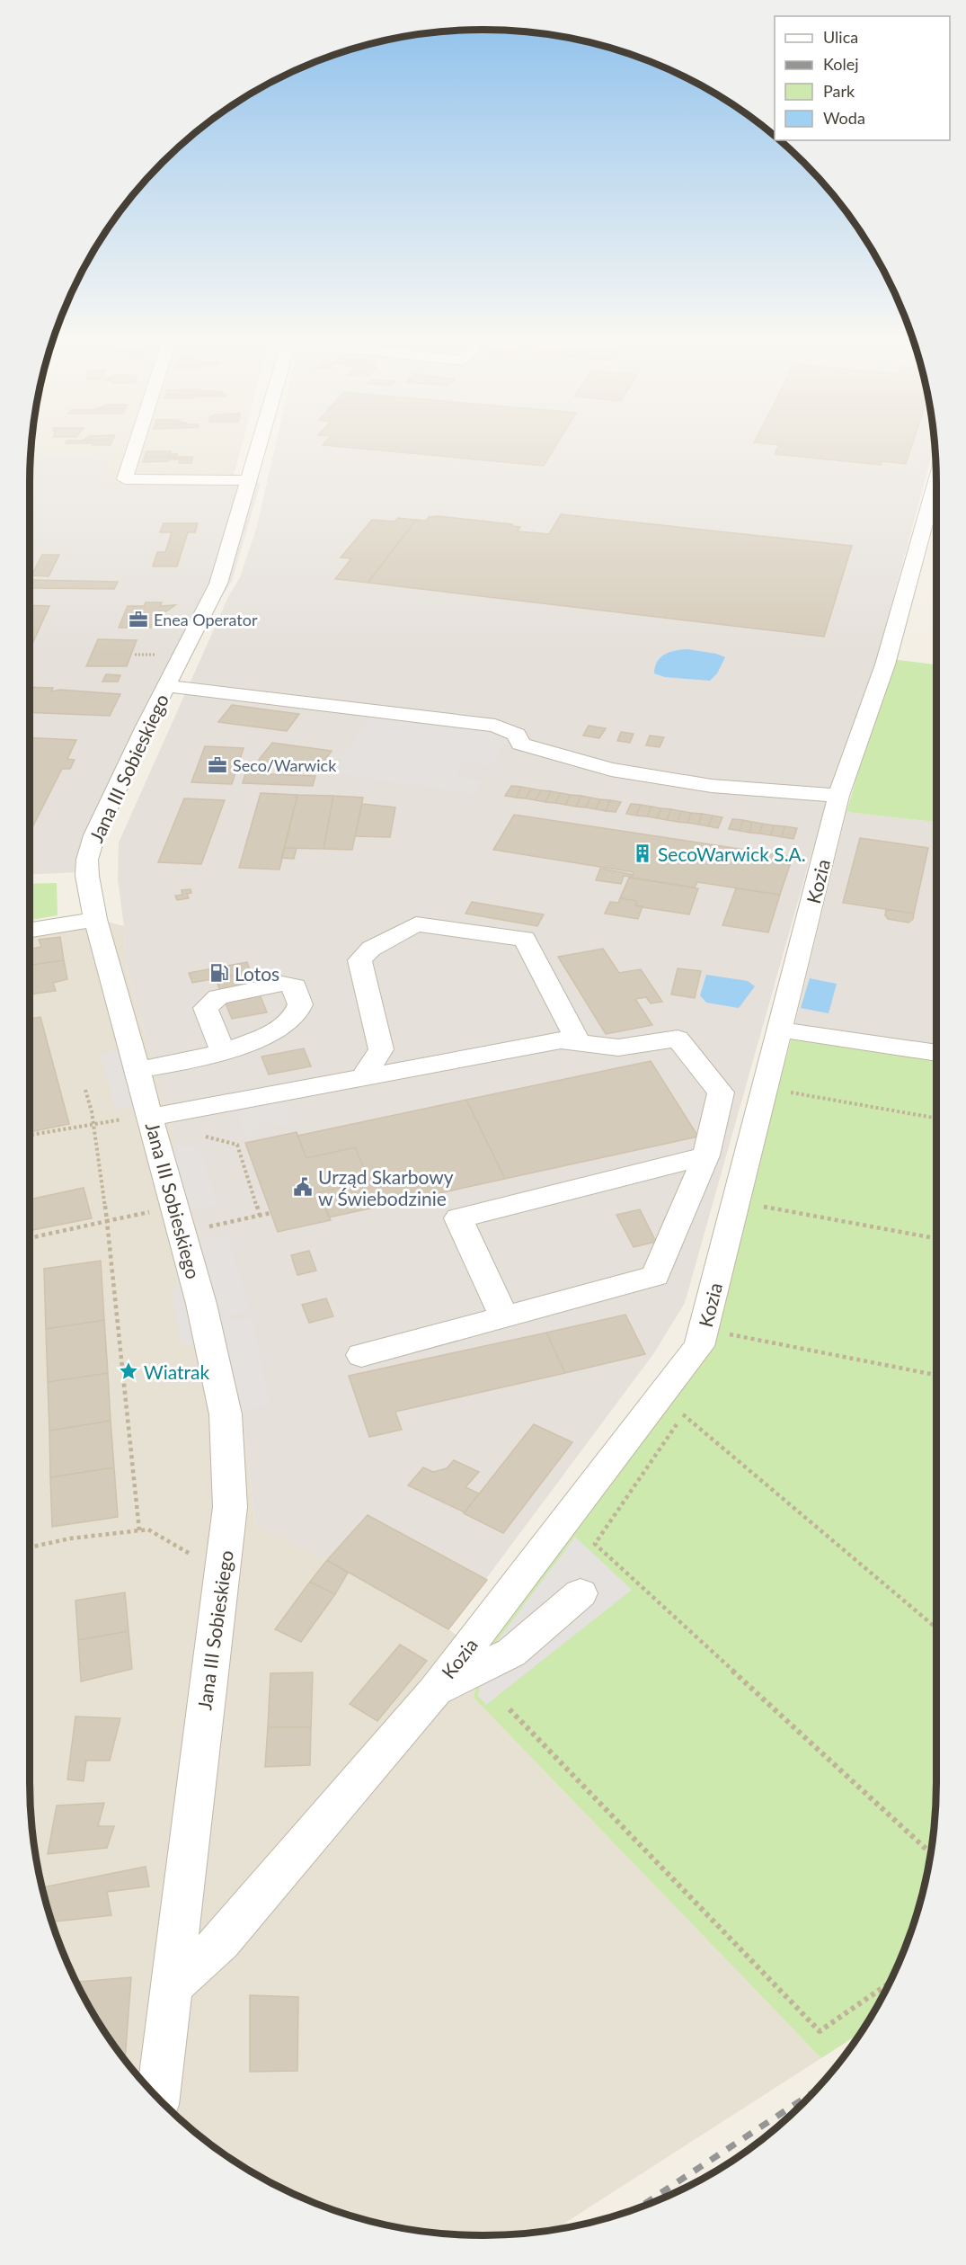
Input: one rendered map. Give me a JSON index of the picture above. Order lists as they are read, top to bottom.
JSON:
{
  "streets": {
    "street": ["Jana III Sobieskiego", "Kozia"]
  },
  "crossings": [
    ["Jana III Sobieskiego", "Kozia"]
  ],
  "places": {
    "office": ["Enea Operator", "Seco/Warwick"],
    "building": ["SecoWarwick S.A."],
    "fuel station": ["Lotos"],
    "public building": ["Urząd Skarbowy w Świebodzinie"],
    "place": ["Wiatrak"]
  },
  "legend": [
    "Ulica",
    "Kolej",
    "Park",
    "Woda"
  ]
}
